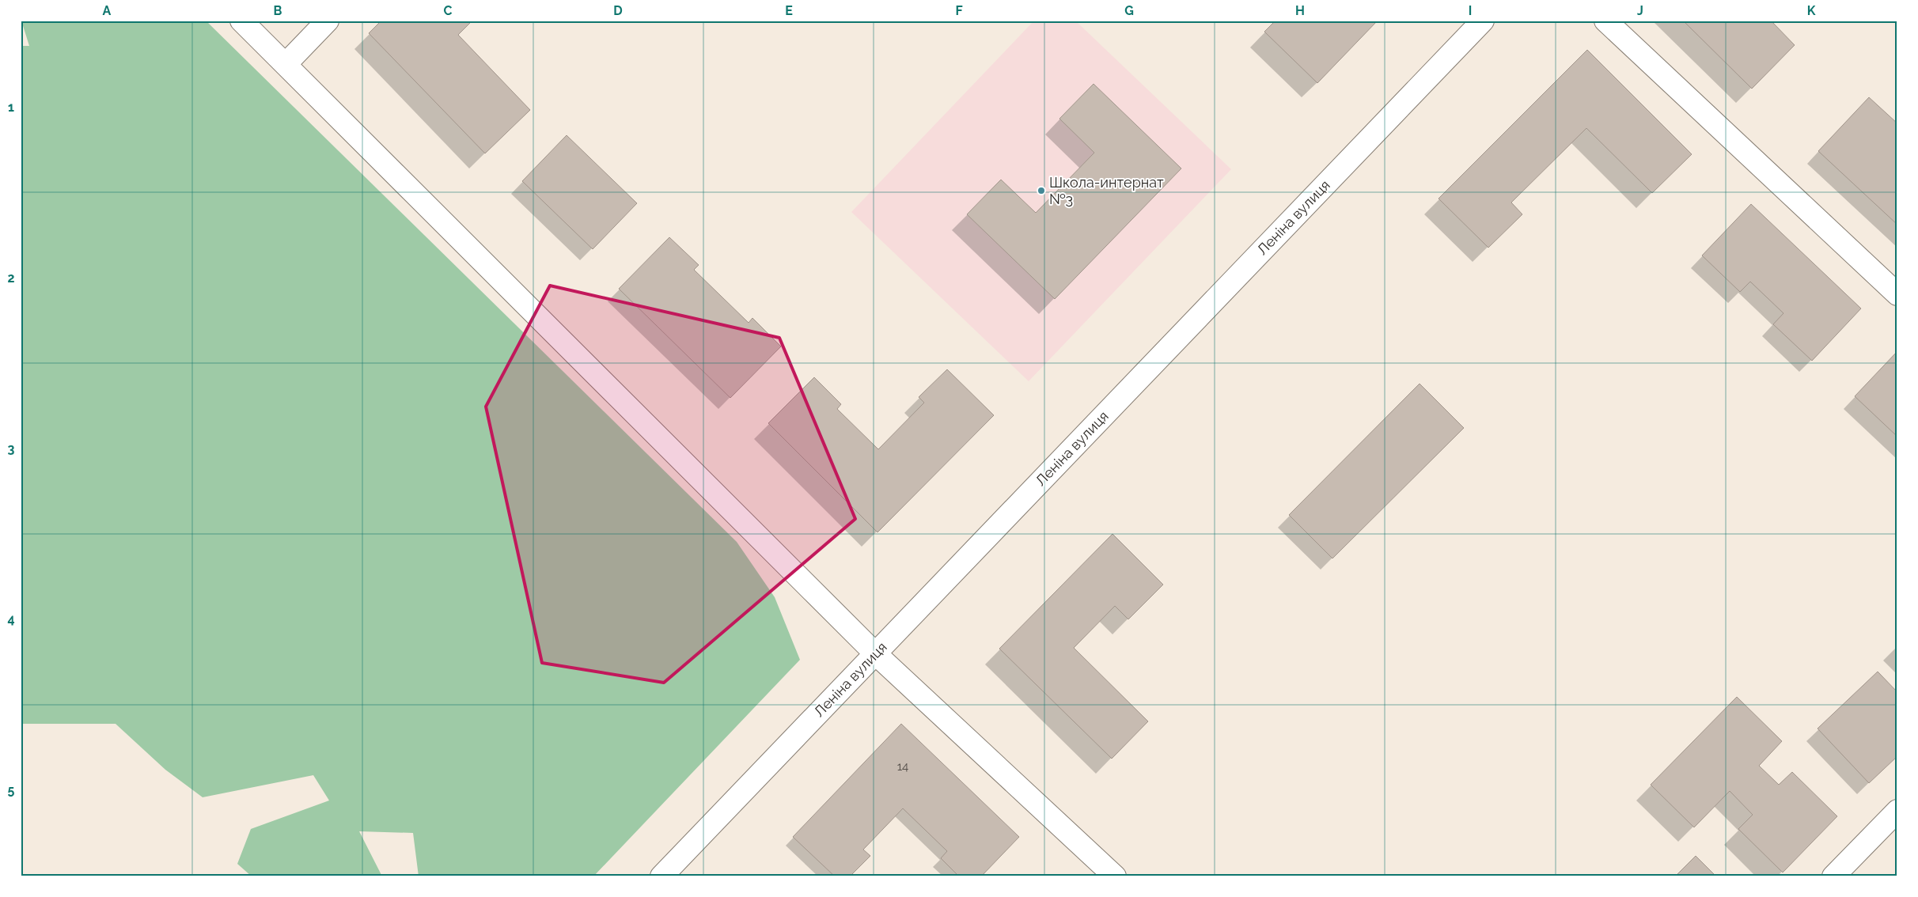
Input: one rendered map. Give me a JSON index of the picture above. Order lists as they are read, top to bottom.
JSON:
{
  "streets": {
    "street": ["Леніна вулиця"]
  },
  "places": ["Школа-интернат №3"],
  "house_numbers": ["14"],
  "grid": {
    "columns": [
      "A",
      "B",
      "C",
      "D",
      "E",
      "F",
      "G",
      "H",
      "I",
      "J",
      "K"
    ],
    "rows": [
      "1",
      "2",
      "3",
      "4",
      "5"
    ]
  }
}
